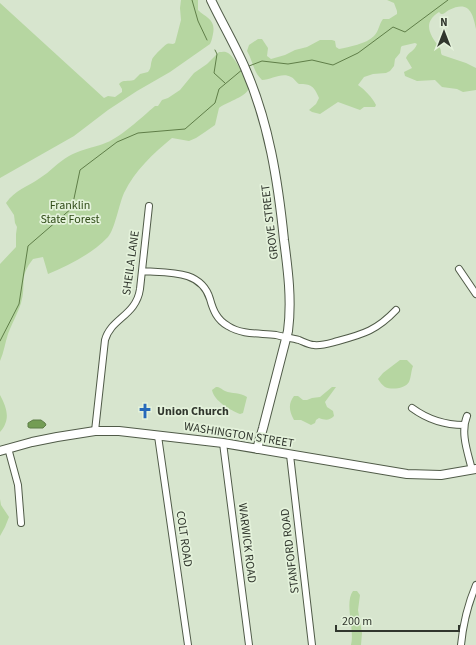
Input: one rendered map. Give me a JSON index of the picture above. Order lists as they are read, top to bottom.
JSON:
{
  "streets": {
    "main road": ["GROVE STREET", "WASHINGTON STREET"],
    "street": [
      "SHEILA LANE",
      "COLT ROAD",
      "WARWICK ROAD",
      "STANFORD ROAD"
    ]
  },
  "crossings": [
    ["GROVE STREET", "WASHINGTON STREET"],
    ["SHEILA LANE", "WASHINGTON STREET"],
    ["WASHINGTON STREET", "COLT ROAD"],
    ["WASHINGTON STREET", "WARWICK ROAD"],
    ["WASHINGTON STREET", "STANFORD ROAD"]
  ],
  "parks": ["Franklin State Forest"],
  "places": {
    "church": ["Union Church"]
  },
  "scale_bar": "200 m",
  "north": "top"
}
